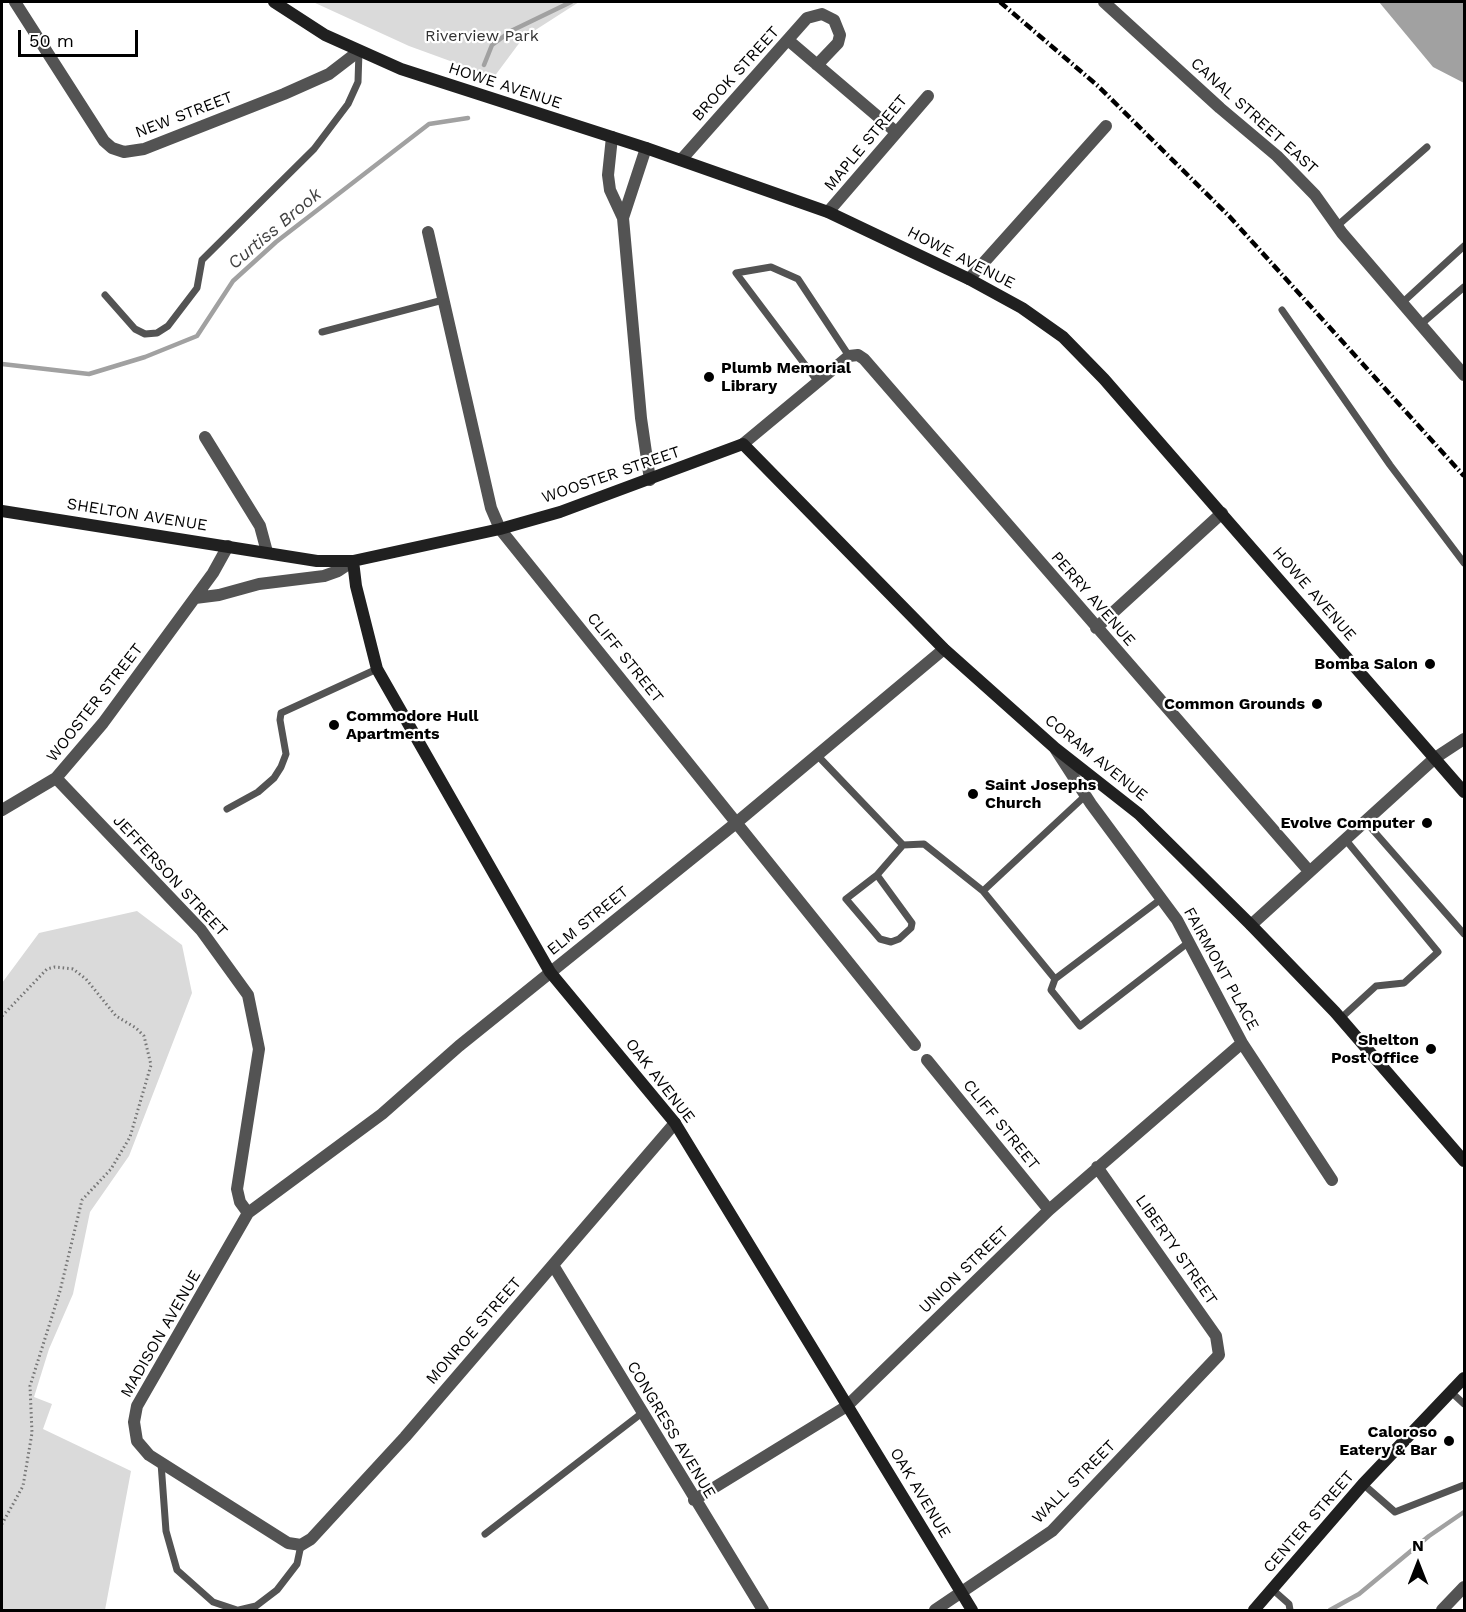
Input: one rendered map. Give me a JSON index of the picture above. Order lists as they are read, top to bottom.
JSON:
{
  "streets": {
    "main road": [
      "HOWE AVENUE",
      "WOOSTER STREET",
      "SHELTON AVENUE",
      "CORAM AVENUE",
      "OAK AVENUE",
      "CENTER STREET"
    ],
    "street": [
      "BROOK STREET",
      "NEW STREET",
      "CANAL STREET EAST",
      "MAPLE STREET",
      "PERRY AVENUE",
      "CLIFF STREET",
      "JEFFERSON STREET",
      "ELM STREET",
      "FAIRMONT PLACE",
      "LIBERTY STREET",
      "UNION STREET",
      "MONROE STREET",
      "MADISON AVENUE",
      "CONGRESS AVENUE",
      "WALL STREET"
    ]
  },
  "crossings": [
    ["BROOK STREET", "HOWE AVENUE"],
    ["HOWE AVENUE", "NEW STREET"],
    ["HOWE AVENUE", "MAPLE STREET"],
    ["WOOSTER STREET", "SHELTON AVENUE"],
    ["WOOSTER STREET", "PERRY AVENUE"],
    ["WOOSTER STREET", "CLIFF STREET"],
    ["WOOSTER STREET", "CORAM AVENUE"],
    ["WOOSTER STREET", "JEFFERSON STREET"],
    ["WOOSTER STREET", "OAK AVENUE"],
    ["CLIFF STREET", "ELM STREET"],
    ["CLIFF STREET", "UNION STREET"],
    ["CORAM AVENUE", "ELM STREET"],
    ["CORAM AVENUE", "FAIRMONT PLACE"],
    ["JEFFERSON STREET", "ELM STREET"],
    ["JEFFERSON STREET", "MADISON AVENUE"],
    ["ELM STREET", "OAK AVENUE"],
    ["ELM STREET", "MADISON AVENUE"],
    ["FAIRMONT PLACE", "UNION STREET"],
    ["OAK AVENUE", "UNION STREET"],
    ["OAK AVENUE", "MONROE STREET"],
    ["OAK AVENUE", "WALL STREET"],
    ["LIBERTY STREET", "UNION STREET"],
    ["LIBERTY STREET", "WALL STREET"],
    ["UNION STREET", "CONGRESS AVENUE"],
    ["MONROE STREET", "MADISON AVENUE"],
    ["MONROE STREET", "CONGRESS AVENUE"]
  ],
  "water": ["Curtiss Brook"],
  "parks": ["Riverview Park"],
  "places": [
    "Plumb Memorial Library",
    "Bomba Salon",
    "Common Grounds",
    "Commodore Hull Apartments",
    "Saint Josephs Church",
    "Evolve Computer",
    "Shelton Post Office",
    "Caloroso Eatery & Bar"
  ],
  "scale_bar": "50 m",
  "north": "top"
}
